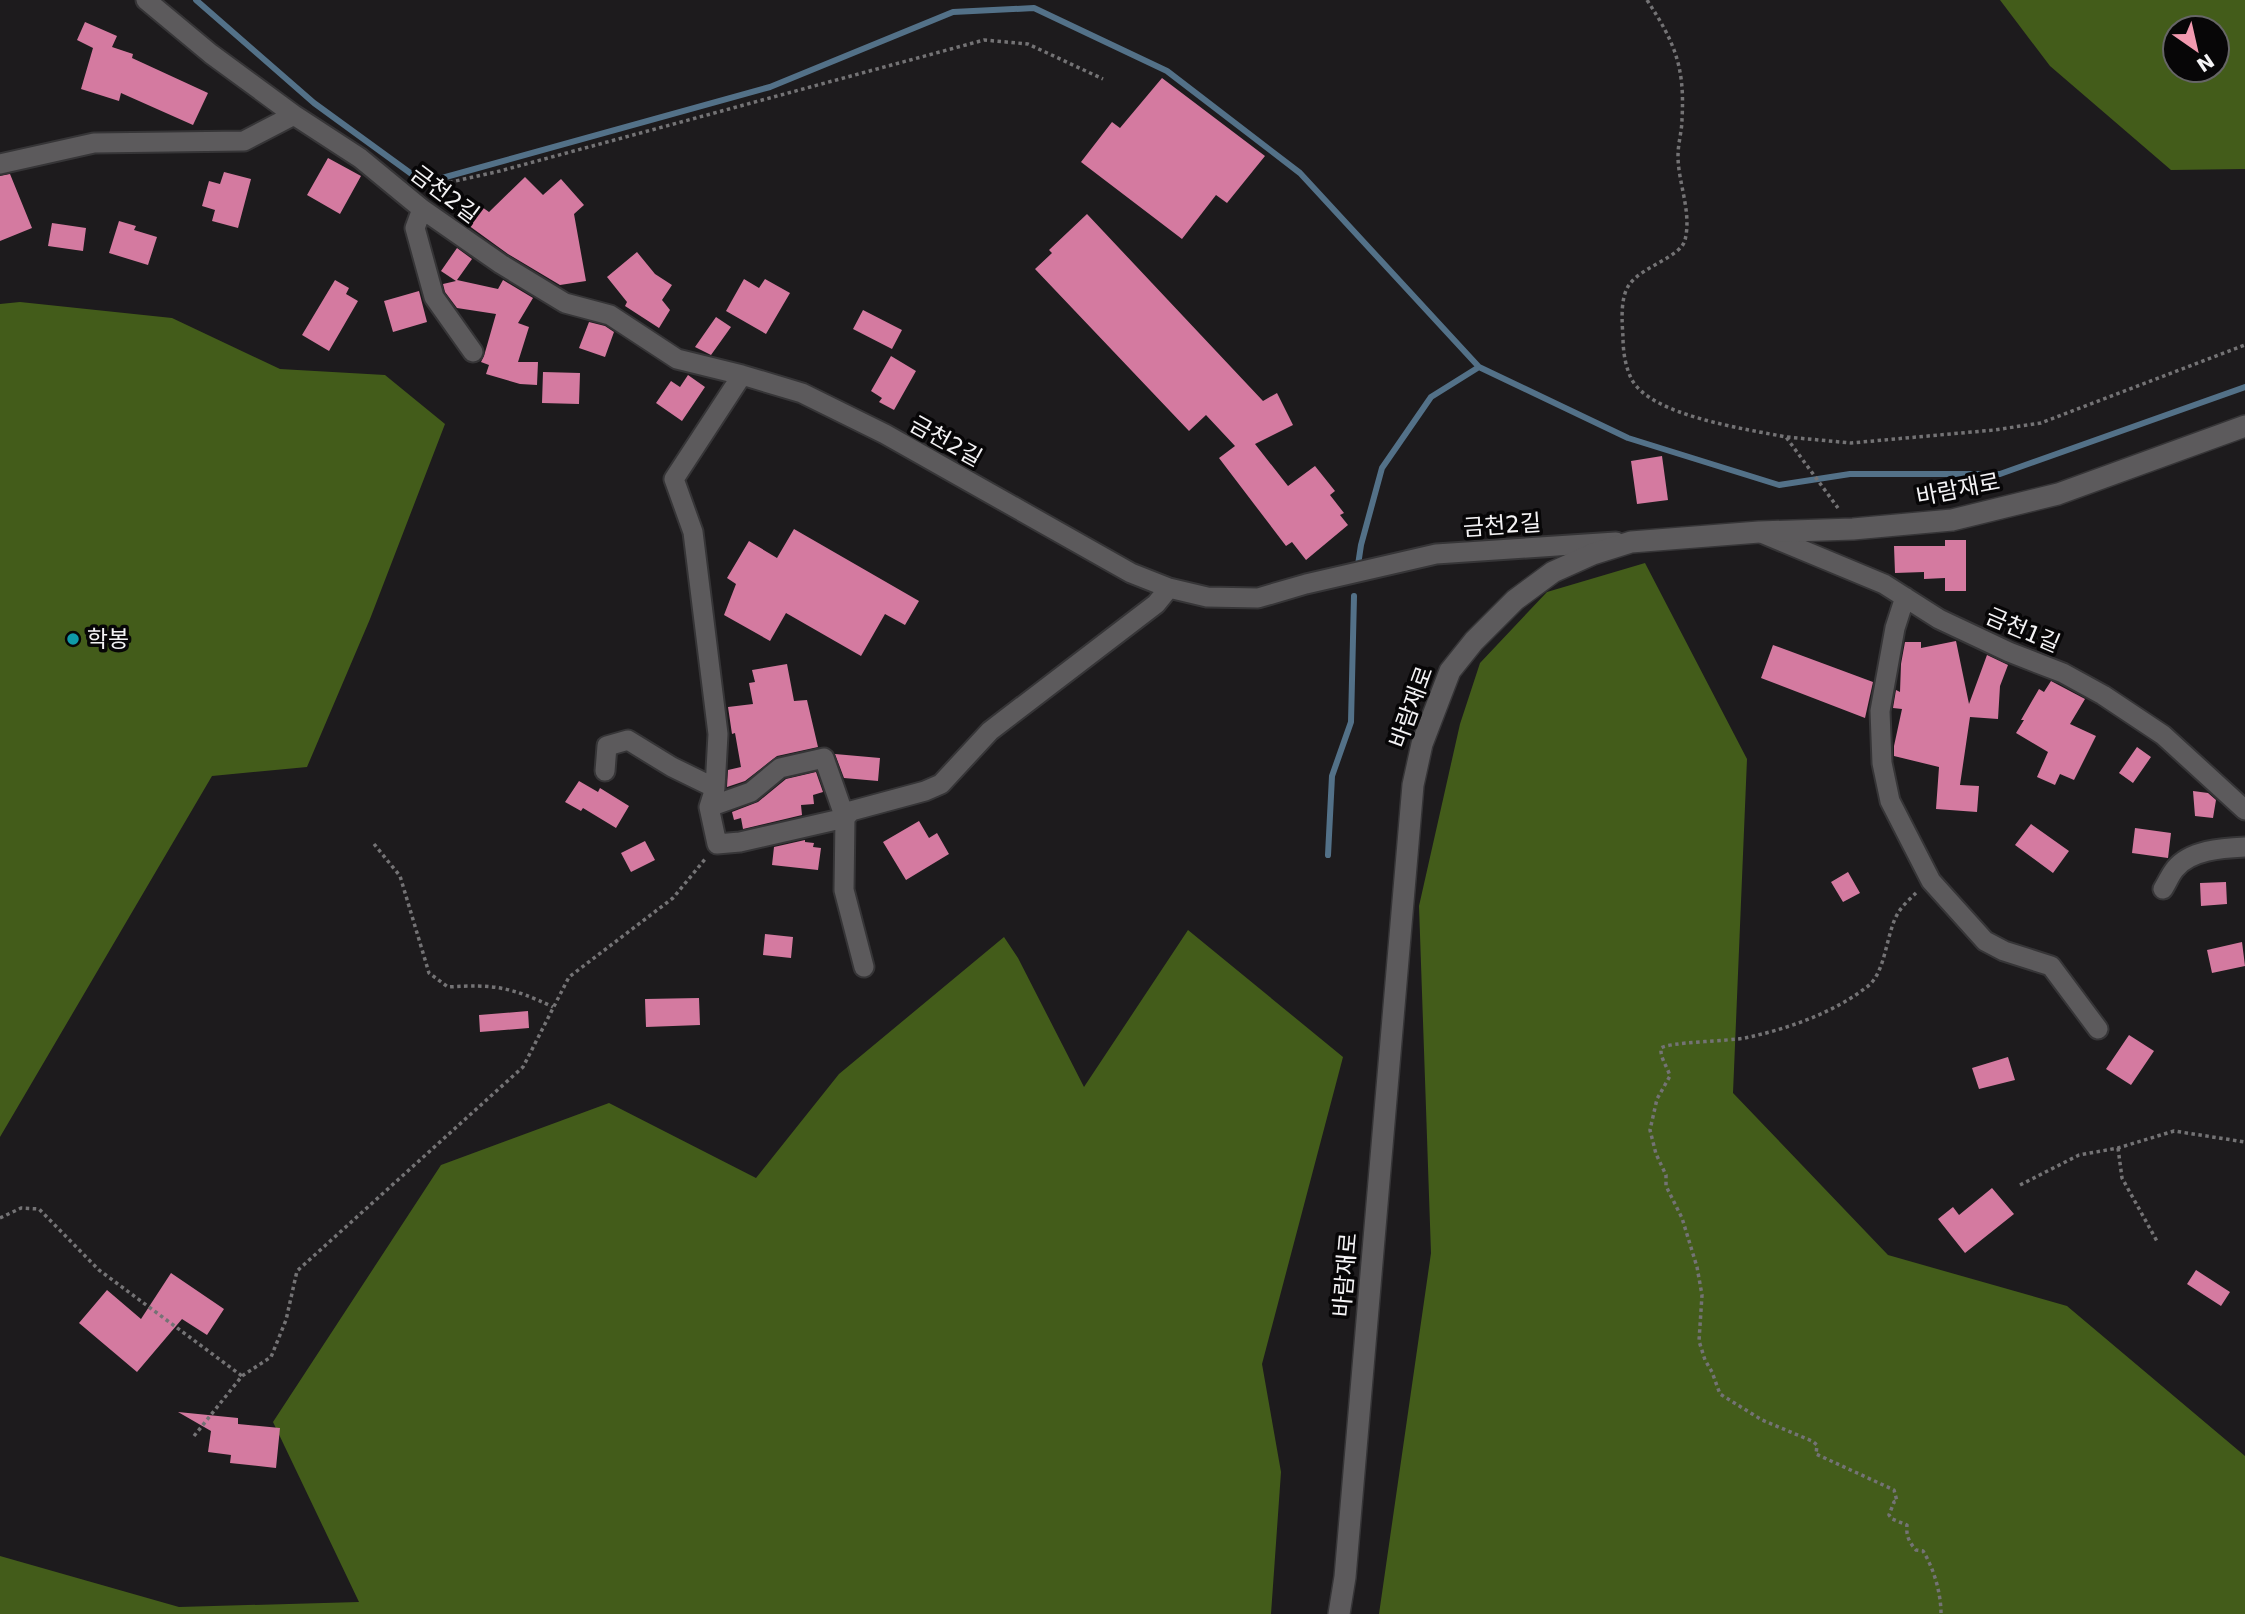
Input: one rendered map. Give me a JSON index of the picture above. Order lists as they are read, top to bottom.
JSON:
{
  "streets": {
    "street": ["금천2길", "바람재로", "금천1길"]
  },
  "crossings": [
    ["금천2길", "바람재로"],
    ["바람재로", "금천1길"]
  ],
  "places": ["학봉"],
  "north": "bottom right"
}
